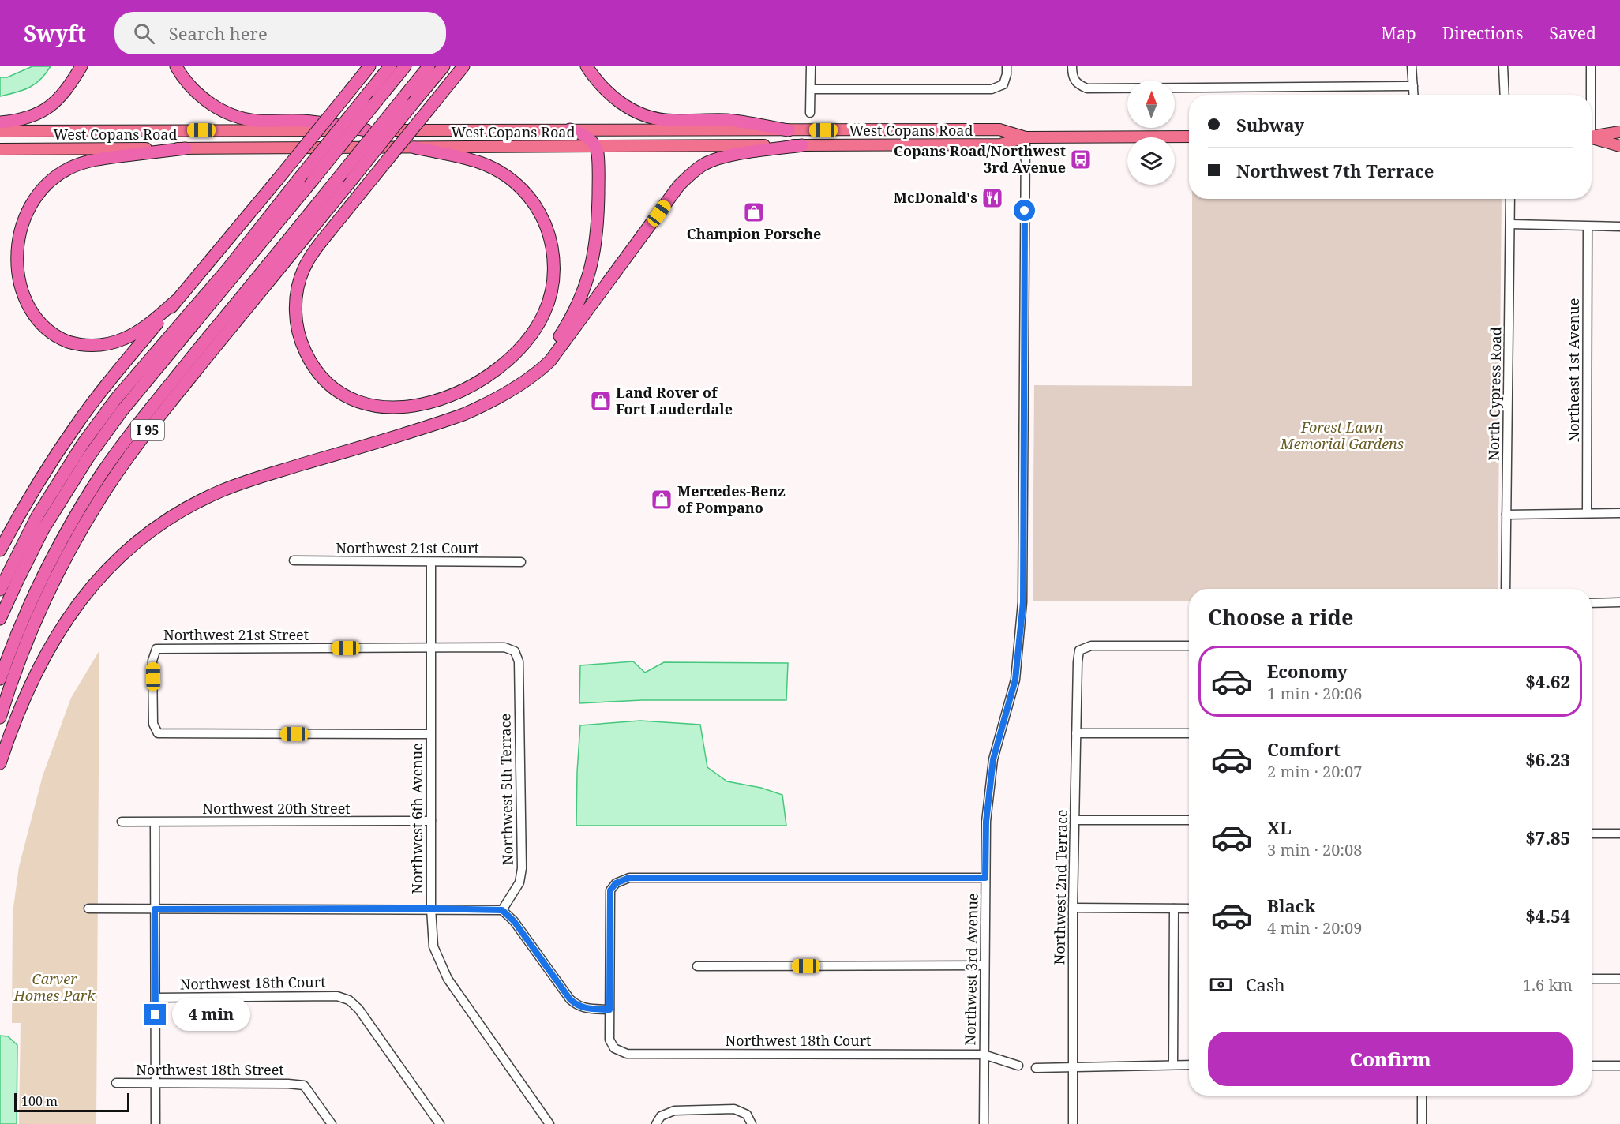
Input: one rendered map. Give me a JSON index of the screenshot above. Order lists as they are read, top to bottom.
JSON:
{
  "streets": {
    "highway": ["I 95"],
    "main road": ["West Copans Road"],
    "street": [
      "Northeast 1st Avenue",
      "North Cypress Road",
      "Northwest 21st Court",
      "Northwest 21st Street",
      "Northwest 5th Terrace",
      "Northwest 20th Street",
      "Northwest 6th Avenue",
      "Northwest 2nd Terrace",
      "Northwest 3rd Avenue",
      "Northwest 18th Court",
      "Northwest 18th Street"
    ]
  },
  "crossings": [
    ["West Copans Road", "Northwest 3rd Avenue"],
    ["Northwest 21st Court", "Northwest 6th Avenue"],
    ["Northwest 21st Street", "Northwest 5th Terrace"],
    ["Northwest 21st Street", "Northwest 6th Avenue"],
    ["Northwest 20th Street", "Northwest 6th Avenue"],
    ["Northwest 3rd Avenue", "Northwest 18th Court"]
  ],
  "parks": ["Forest Lawn Memorial Gardens", "Carver Homes Park"],
  "places": {
    "bus stop": ["Copans Road/Northwest 3rd Avenue"],
    "restaurant": ["McDonald's"],
    "shop": ["Champion Porsche", "Land Rover of Fort Lauderdale", "Mercedes-Benz of Pompano"]
  },
  "scale_bar": "100 m",
  "north": "top",
  "page": {
    "header": "Swyft",
    "search": "Search here",
    "nav": ["Map", "Directions", "Saved"],
    "banner": ["Subway", "Northwest 7th Terrace"],
    "heading": "Choose a ride",
    "list": [
      {
        "name": "Economy",
        "note": "1 min · 20:06",
        "value": "$4.62"
      },
      {
        "name": "Comfort",
        "note": "2 min · 20:07",
        "value": "$6.23"
      },
      {
        "name": "XL",
        "note": "3 min · 20:08",
        "value": "$7.85"
      },
      {
        "name": "Black",
        "note": "4 min · 20:09",
        "value": "$4.54"
      }
    ],
    "pay": ["Cash", "1.6 km"],
    "bubble": "4 min",
    "buttons": "Confirm",
    "scale": "100 m"
  }
}
